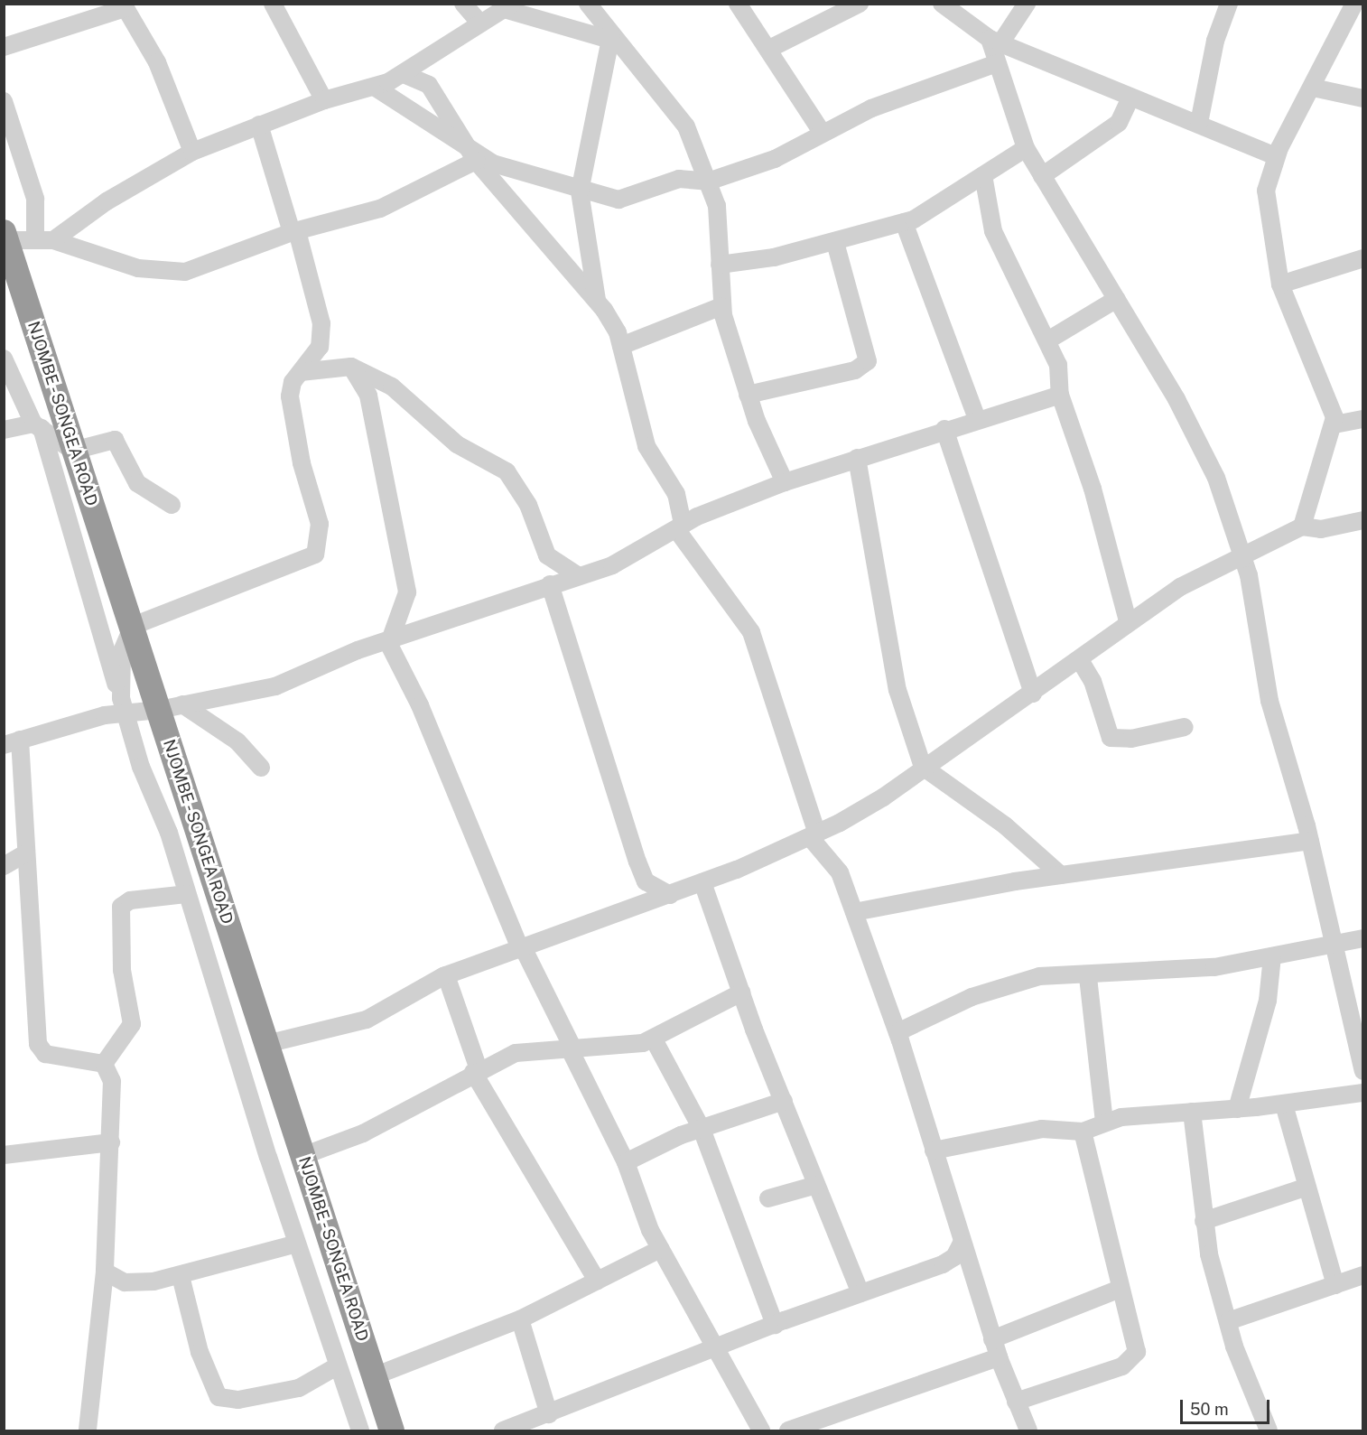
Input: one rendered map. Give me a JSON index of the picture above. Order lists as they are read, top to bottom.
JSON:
{
  "streets": {
    "highway": ["NJOMBE - SONGEA ROAD"]
  },
  "scale_bar": "50 m"
}
